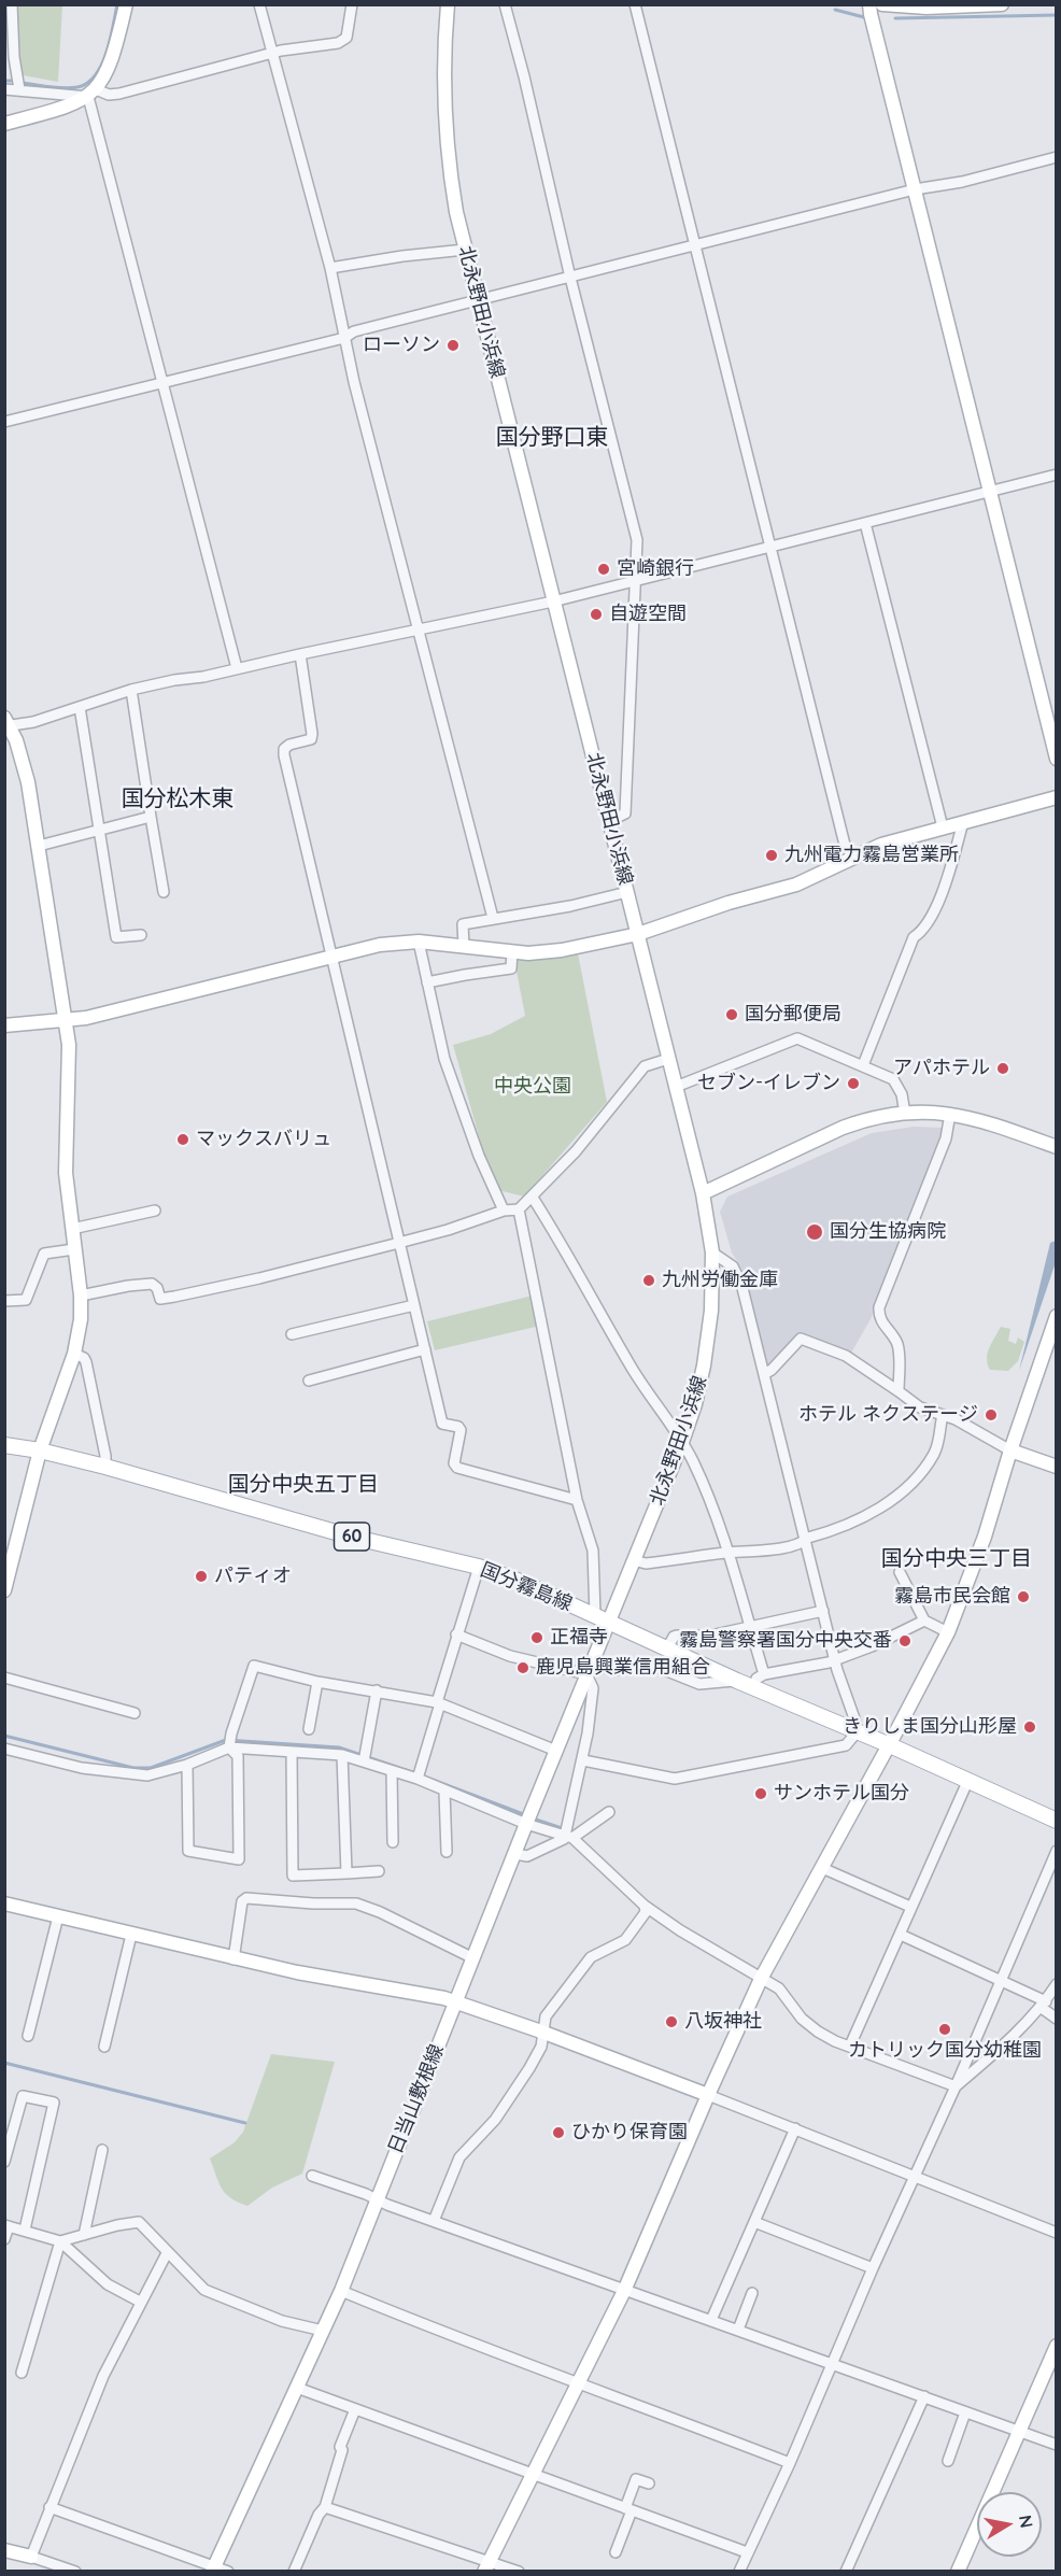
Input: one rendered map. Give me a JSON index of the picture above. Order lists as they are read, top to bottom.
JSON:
{
  "streets": {
    "main road": ["60", "国分霧島線"],
    "street": ["北永野田小浜線", "日当山敷根線"]
  },
  "crossings": [
    ["北永野田小浜線", "国分霧島線"],
    ["北永野田小浜線", "日当山敷根線"],
    ["国分霧島線", "日当山敷根線"]
  ],
  "districts": [
    "国分野口東",
    "国分松木東",
    "国分中央五丁目",
    "国分中央三丁目"
  ],
  "parks": ["中央公園"],
  "places": [
    "ローソン",
    "宮崎銀行",
    "自遊空間",
    "九州電力霧島営業所",
    "国分郵便局",
    "アパホテル",
    "セブン-イレブン",
    "マックスバリュ",
    "国分生協病院",
    "九州労働金庫",
    "ホテル ネクステージ",
    "パティオ",
    "霧島市民会館",
    "正福寺",
    "霧島警察署国分中央交番",
    "鹿児島興業信用組合",
    "きりしま国分山形屋",
    "サンホテル国分",
    "八坂神社",
    "カトリック国分幼稚園",
    "ひかり保育園"
  ],
  "north": "right"
}
